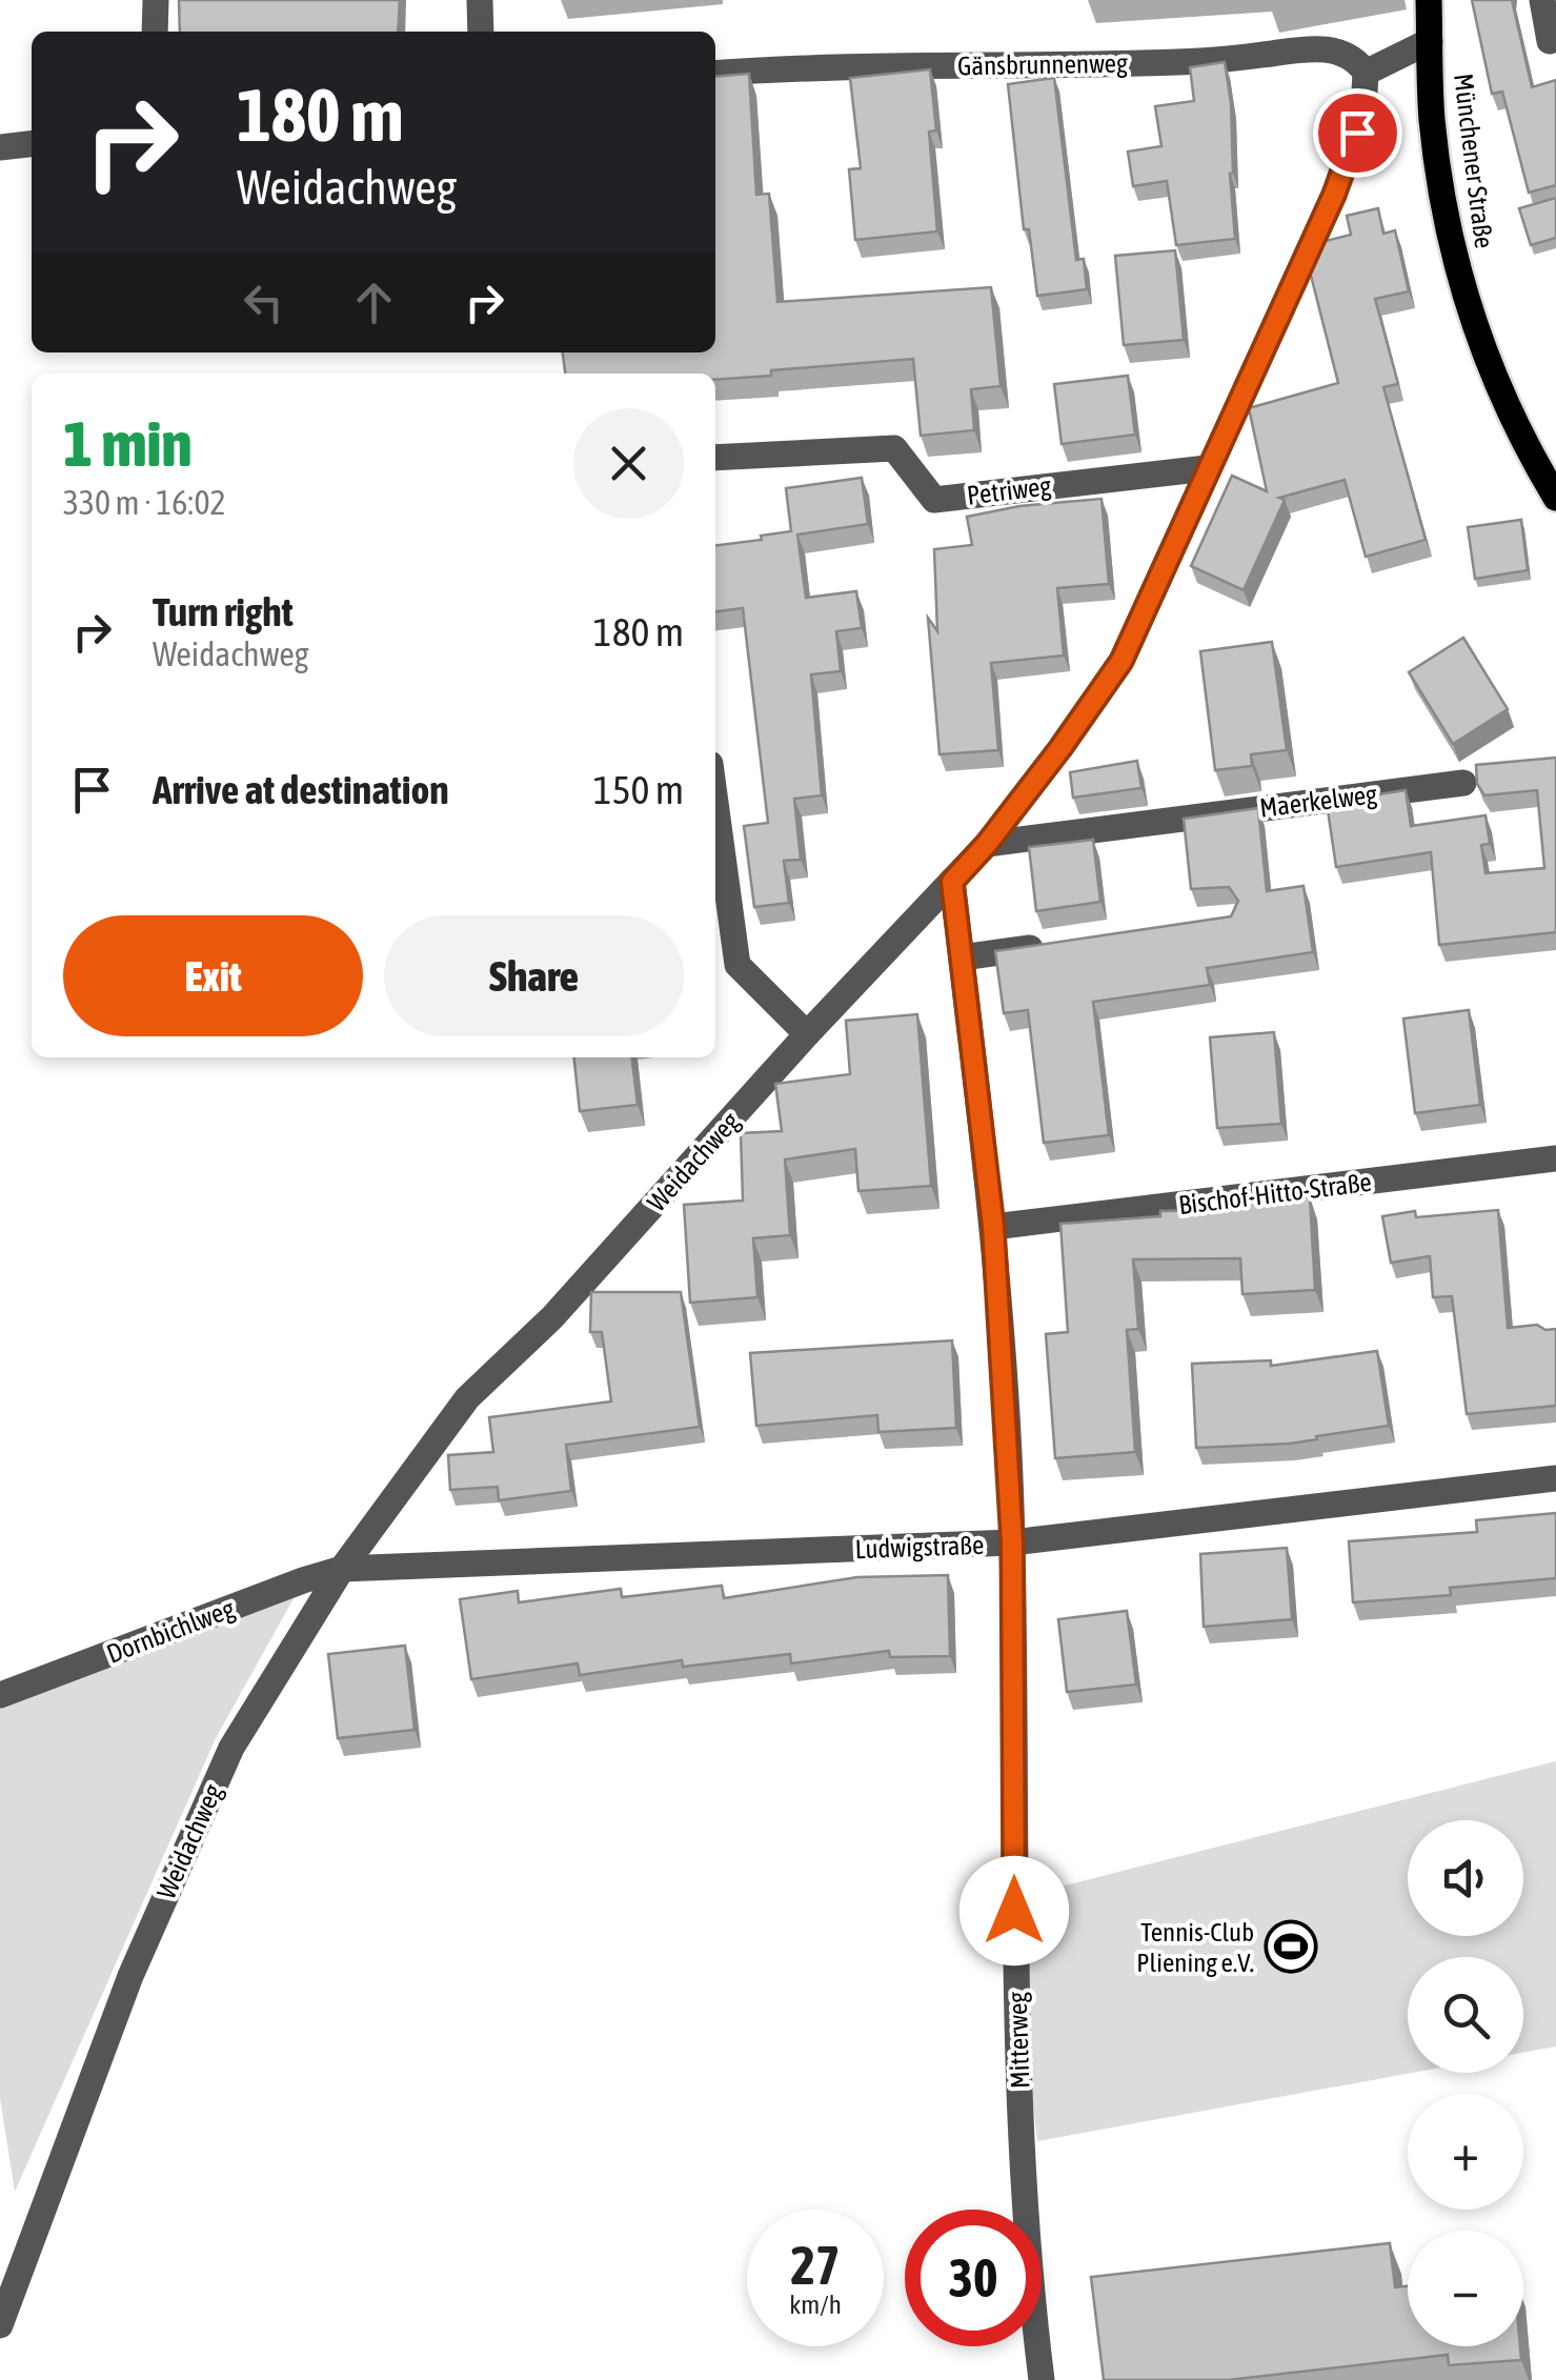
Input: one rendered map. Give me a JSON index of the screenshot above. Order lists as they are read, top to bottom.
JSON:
{
  "streets": {
    "main road": ["Münchener Straße"],
    "street": [
      "Gänsbrunnenweg",
      "Petriweg",
      "Maerkelweg",
      "Weidachweg",
      "Bischof-Hitto-Straße",
      "Ludwigstraße",
      "Dornbichlweg",
      "Mitterweg"
    ]
  },
  "crossings": [
    ["Gänsbrunnenweg", "Weidachweg"],
    ["Petriweg", "Weidachweg"],
    ["Maerkelweg", "Weidachweg"],
    ["Weidachweg", "Ludwigstraße"],
    ["Weidachweg", "Dornbichlweg"],
    ["Weidachweg", "Mitterweg"],
    ["Bischof-Hitto-Straße", "Mitterweg"],
    ["Ludwigstraße", "Dornbichlweg"],
    ["Ludwigstraße", "Mitterweg"]
  ],
  "places": {
    "sports": ["Tennis-Club Pliening e.V."]
  },
  "page": {
    "turn": ["180 m", "Weidachweg"],
    "heading": ["1 min", "330 m · 16:02"],
    "list": [
      {
        "name": "Turn right",
        "note": "Weidachweg",
        "value": "180 m"
      },
      {
        "name": "Arrive at destination",
        "value": "150 m"
      }
    ],
    "buttons": ["Exit", "Share"],
    "map_buttons": ["+", "−"],
    "speed": "27 km/h",
    "limit": "30"
  }
}
